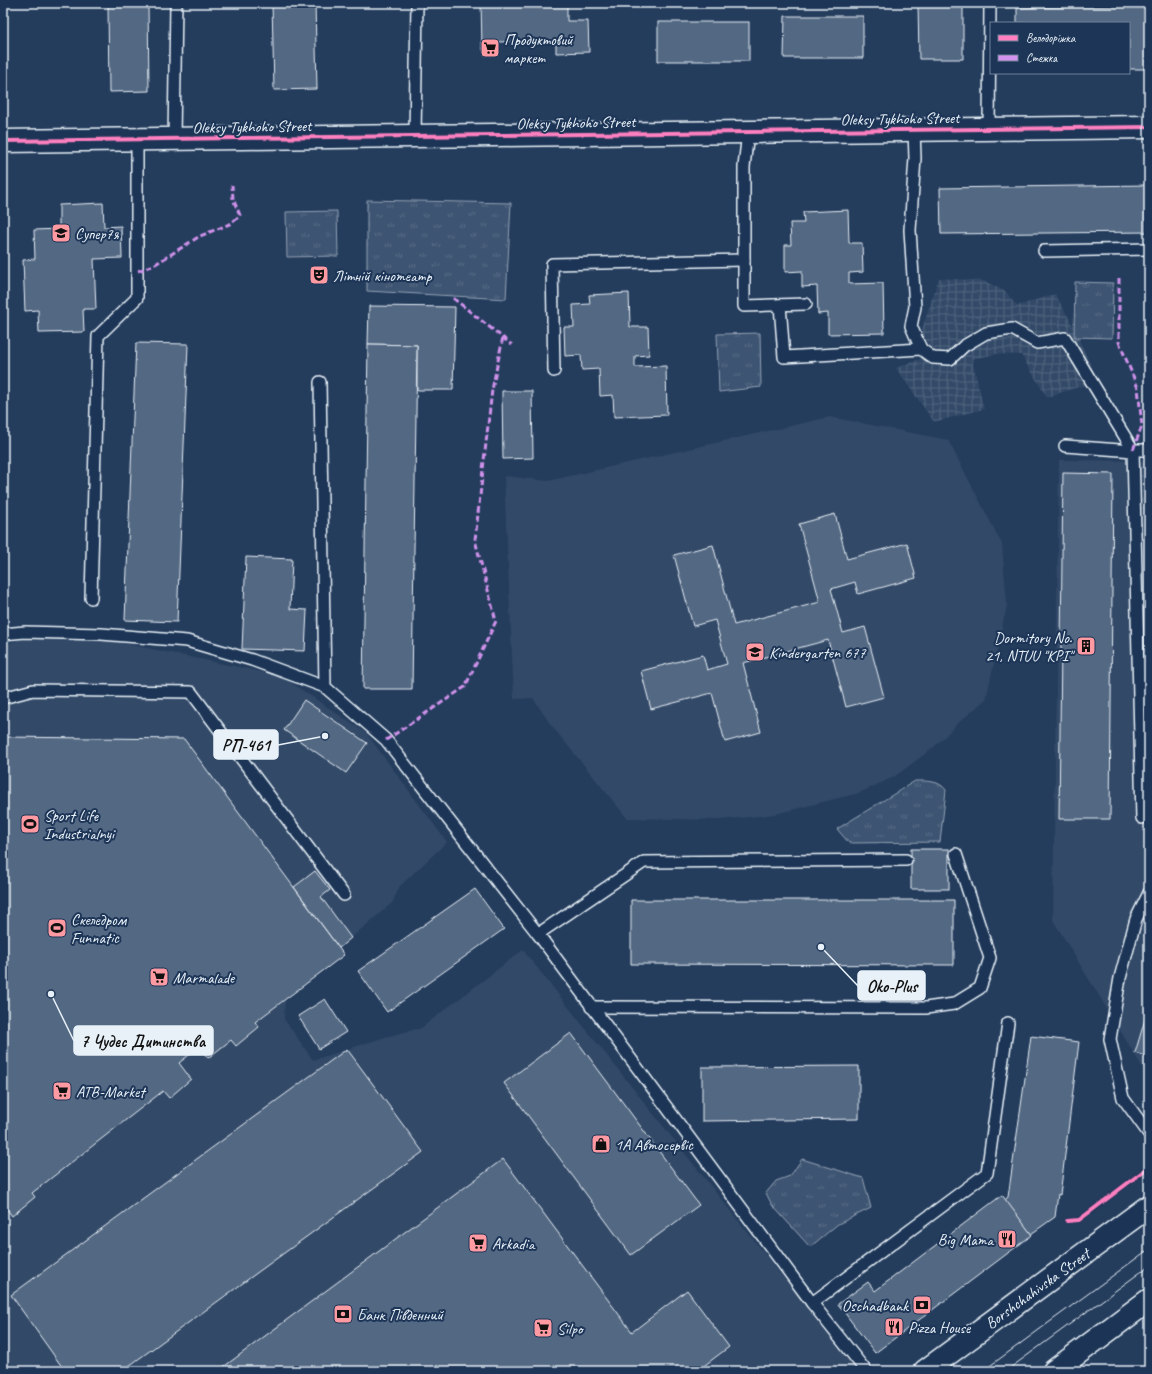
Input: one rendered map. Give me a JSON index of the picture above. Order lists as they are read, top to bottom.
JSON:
{
  "streets": {
    "street": ["Oleksy Tykhoho Street", "Borshchahivska Street"]
  },
  "places": {
    "supermarket": [
      "Продуктовий маркет",
      "Marmalade",
      "ATB-Market",
      "Arkadia",
      "Silpo"
    ],
    "school or university": ["Супер7я", "Kindergarten 677"],
    "theatre": ["Літній кінотеатр"],
    "building": ["Dormitory No. 21, NTUU \"KPI\""],
    "other": ["РП-461", "Oko-Plus", "7 Чудес Дитинства"],
    "sports": ["Sport Life Industrialnyi", "Скеледром Funnatic"],
    "shop": ["1А Автосервіс"],
    "restaurant": ["Big Mama", "Pizza House"],
    "bank": ["Oschadbank", "Банк Південний"]
  },
  "legend": ["Велодоріжка", "Стежка"]
}
